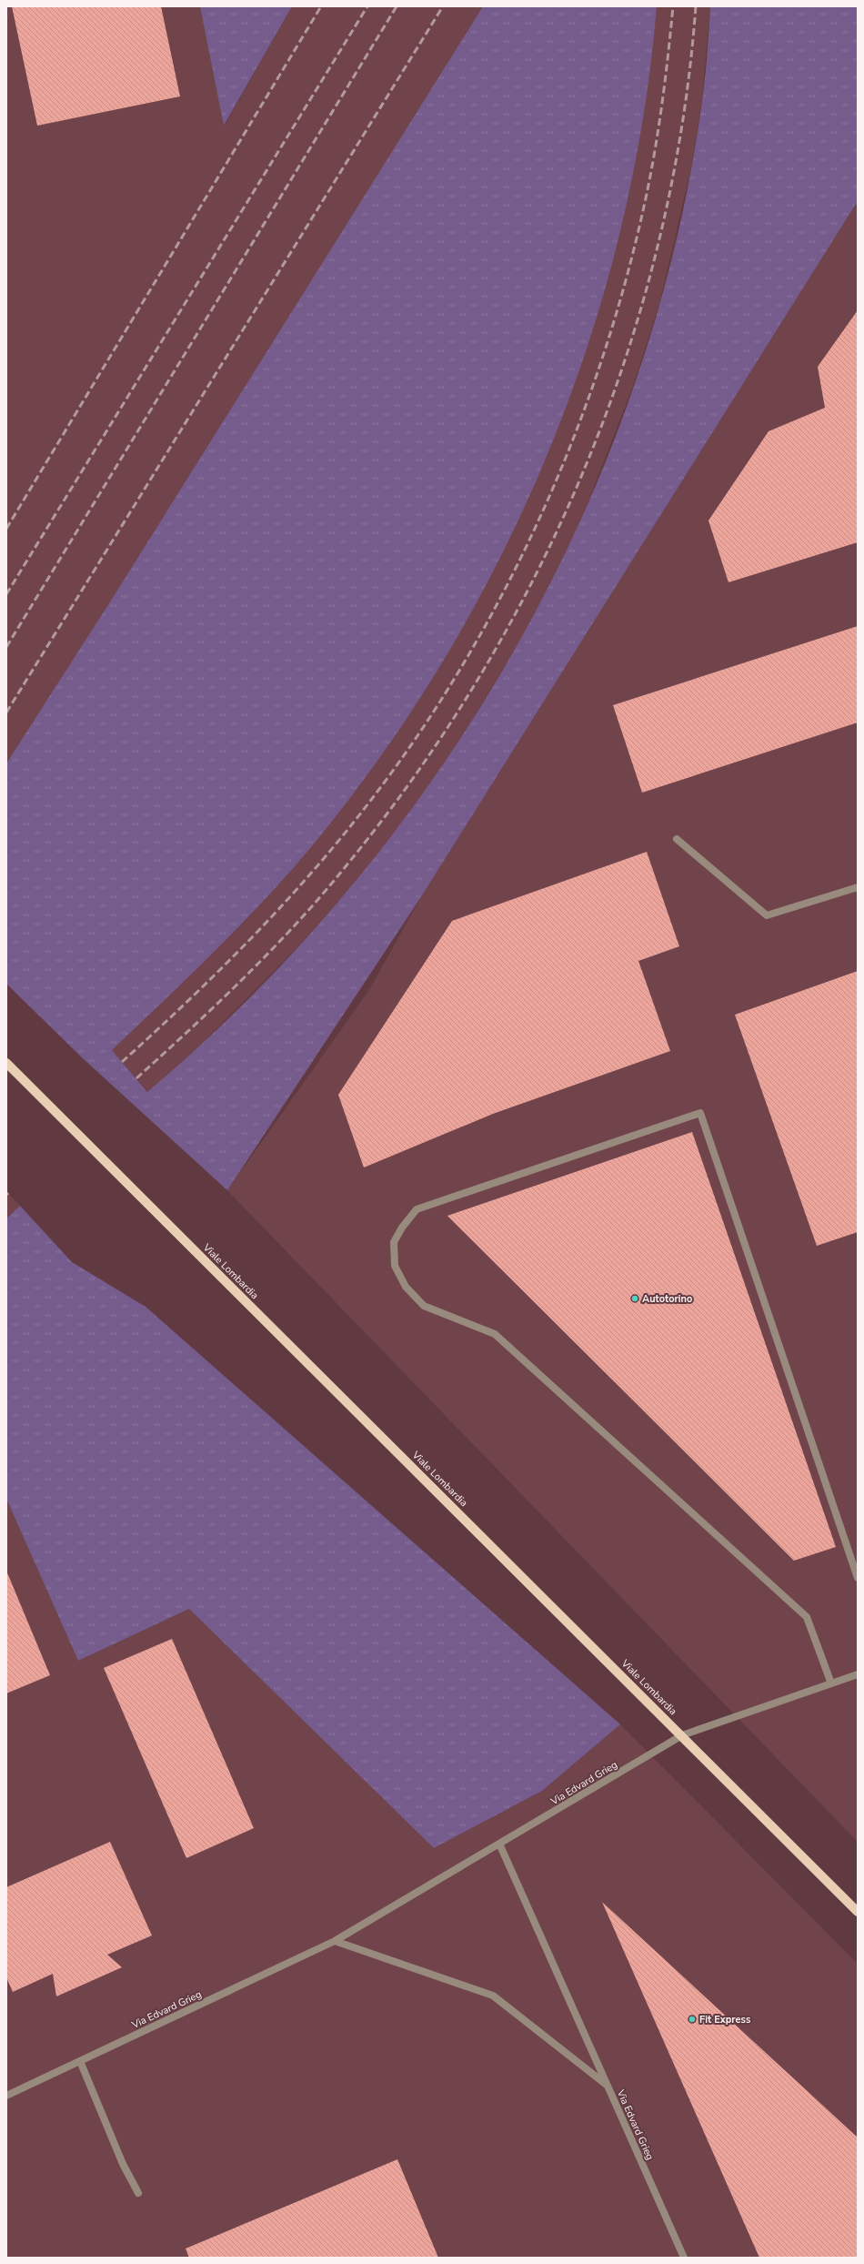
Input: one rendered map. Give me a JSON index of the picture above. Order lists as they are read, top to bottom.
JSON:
{
  "streets": {
    "main road": ["Viale Lombardia"],
    "street": ["Via Edvard Grieg"]
  },
  "crossings": [
    ["Viale Lombardia", "Via Edvard Grieg"]
  ],
  "places": ["Autotorino", "Fit Express"]
}
